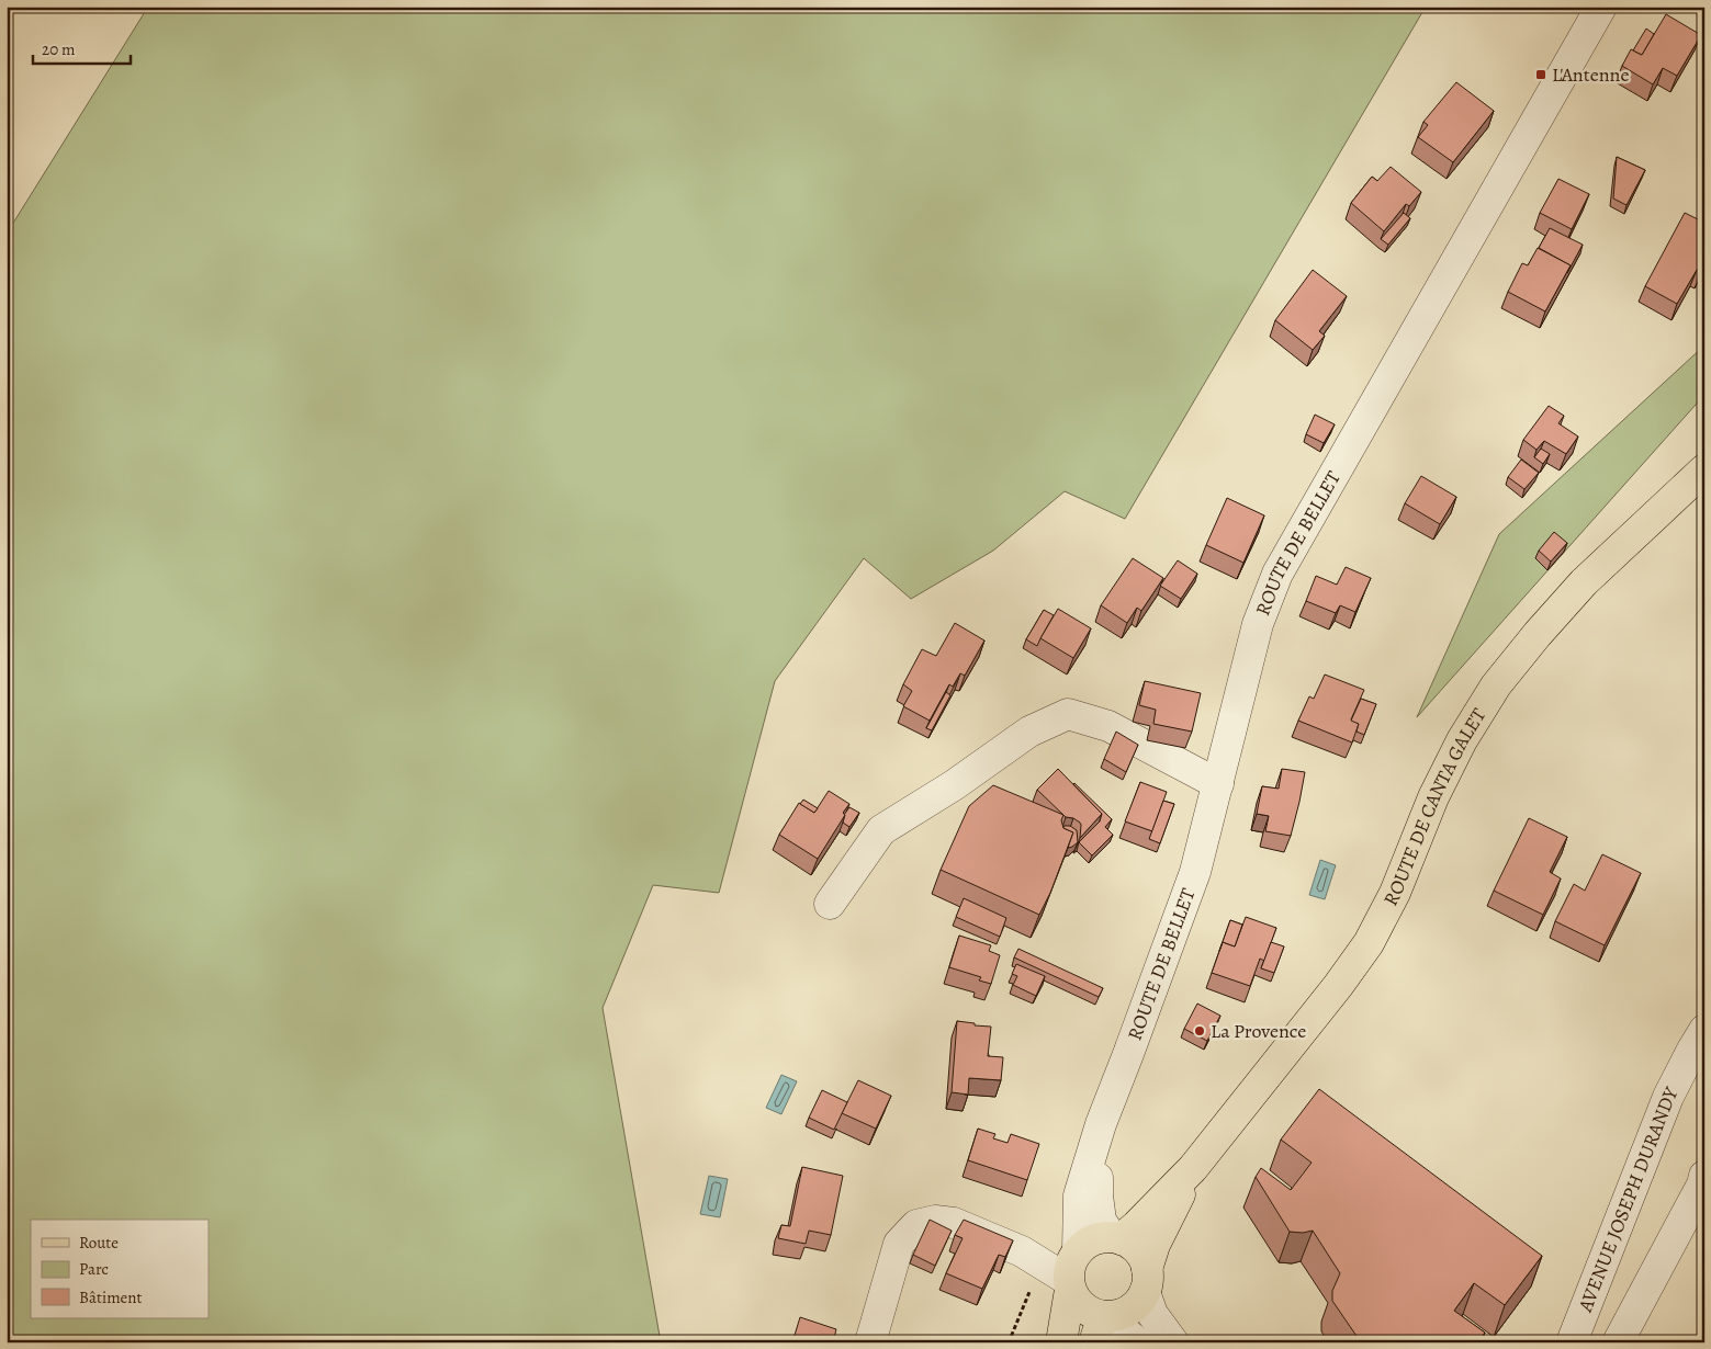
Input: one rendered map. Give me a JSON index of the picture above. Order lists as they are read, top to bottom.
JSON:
{
  "streets": {
    "main road": ["ROUTE DE CANTA GALET"],
    "street": ["ROUTE DE BELLET", "AVENUE JOSEPH DURANDY"]
  },
  "crossings": [
    ["ROUTE DE BELLET", "ROUTE DE CANTA GALET"]
  ],
  "places": {
    "transit": ["L'Antenne"],
    "other": ["La Provence"]
  },
  "legend": ["Route", "Parc", "Bâtiment"],
  "scale_bar": "20 m"
}
